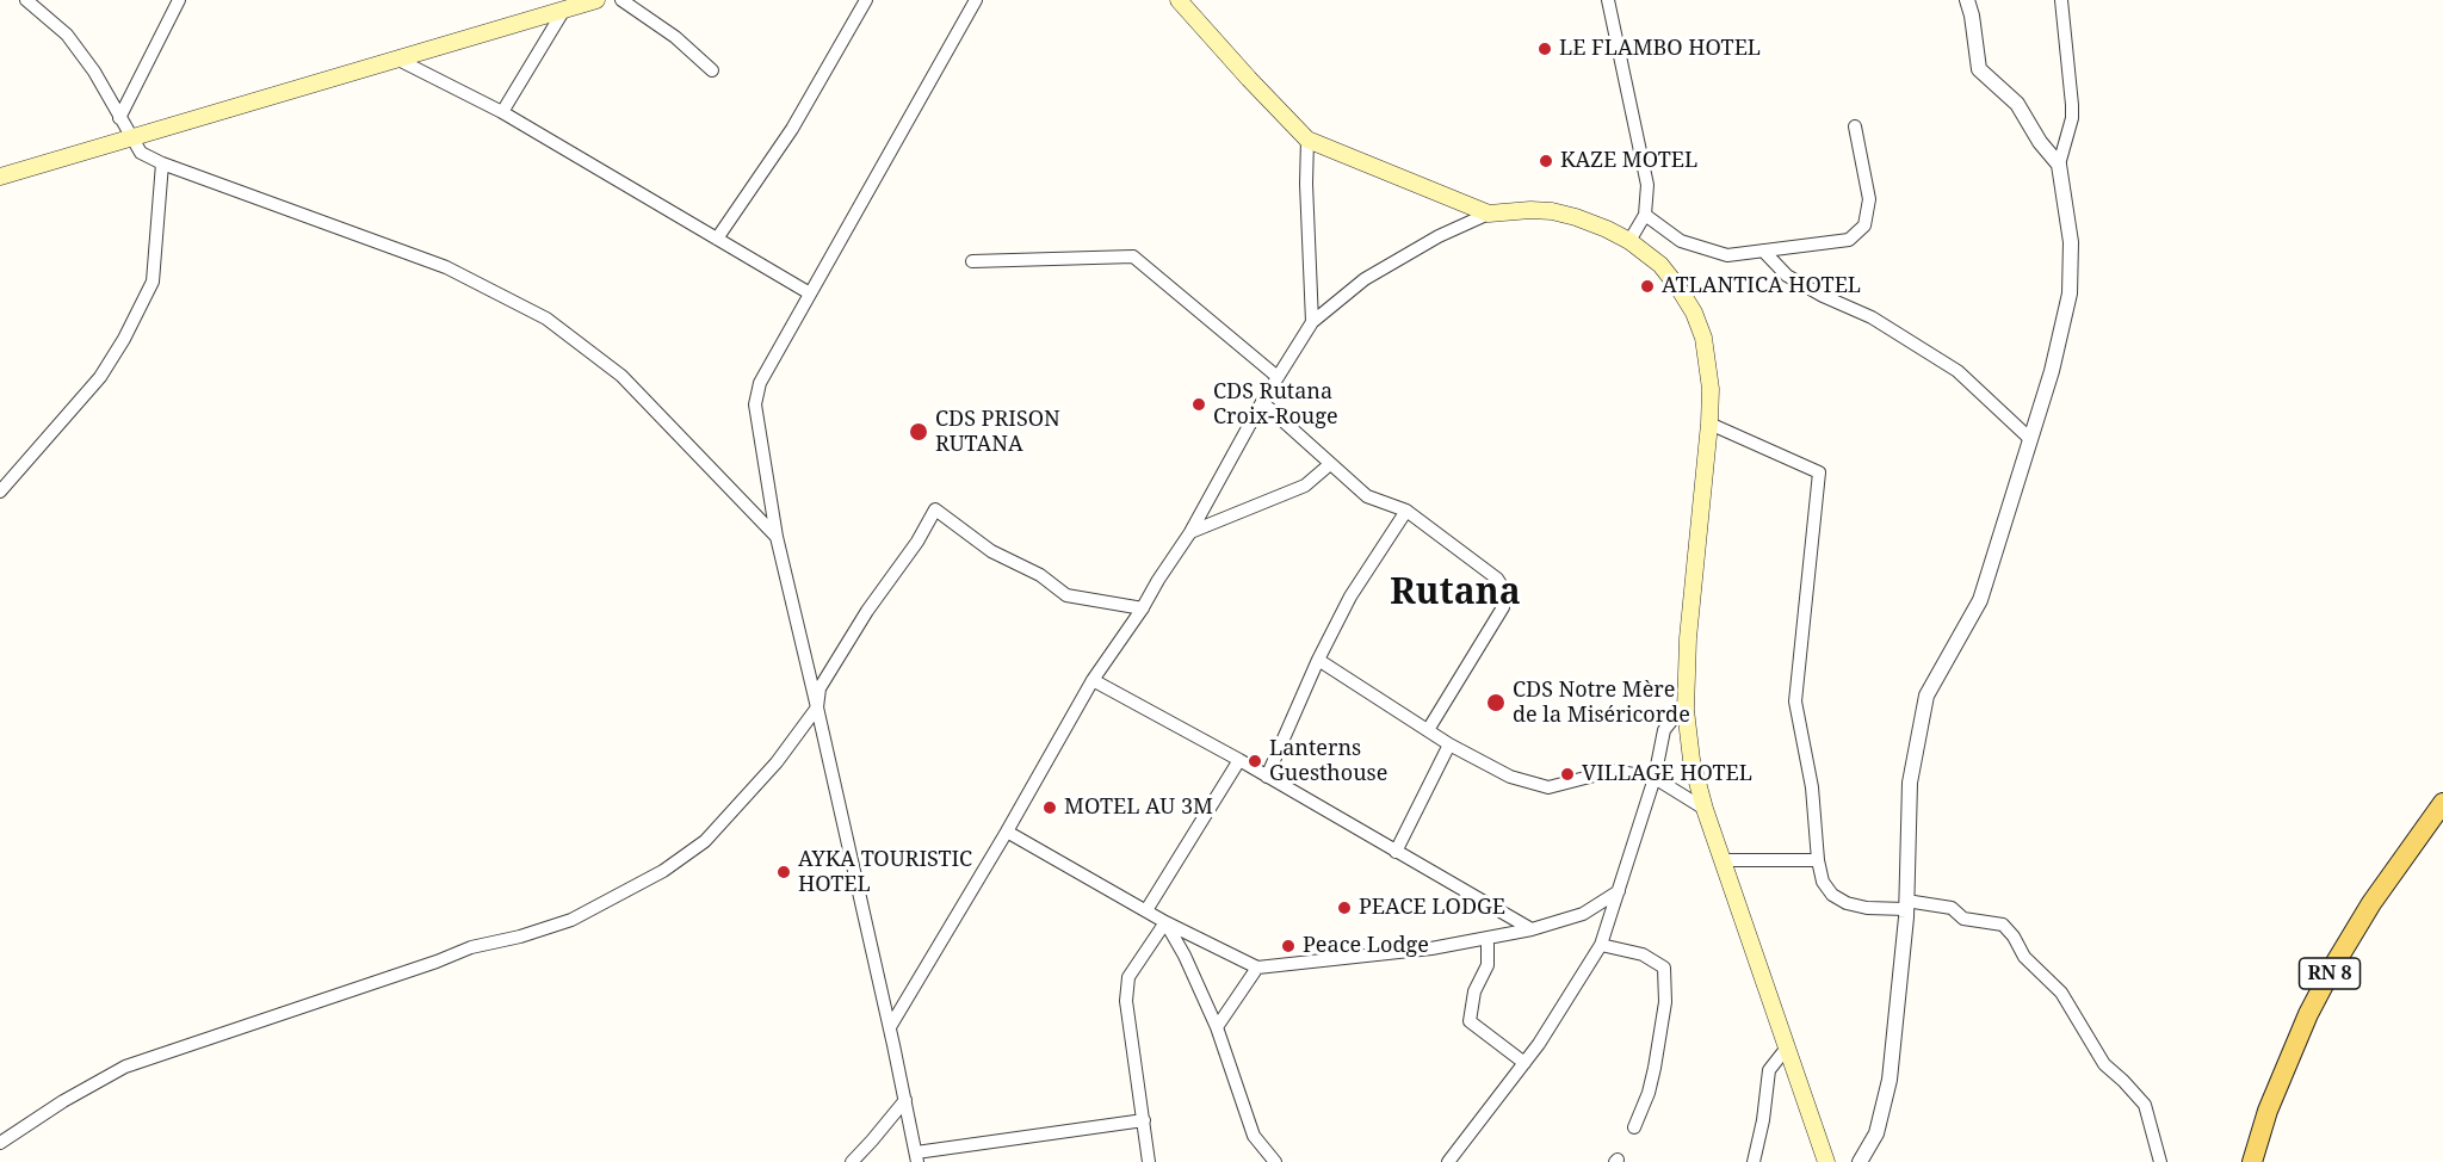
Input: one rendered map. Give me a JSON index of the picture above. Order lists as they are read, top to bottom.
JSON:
{
  "streets": {
    "main road": ["RN 8"]
  },
  "districts": ["Rutana"],
  "places": [
    "LE FLAMBO HOTEL",
    "KAZE MOTEL",
    "ATLANTICA HOTEL",
    "CDS Rutana Croix-Rouge",
    "CDS PRISON RUTANA",
    "CDS Notre Mère de la Miséricorde",
    "Lanterns Guesthouse",
    "VILLAGE HOTEL",
    "MOTEL AU 3M",
    "AYKA TOURISTIC HOTEL",
    "PEACE LODGE",
    "Peace Lodge"
  ]
}
